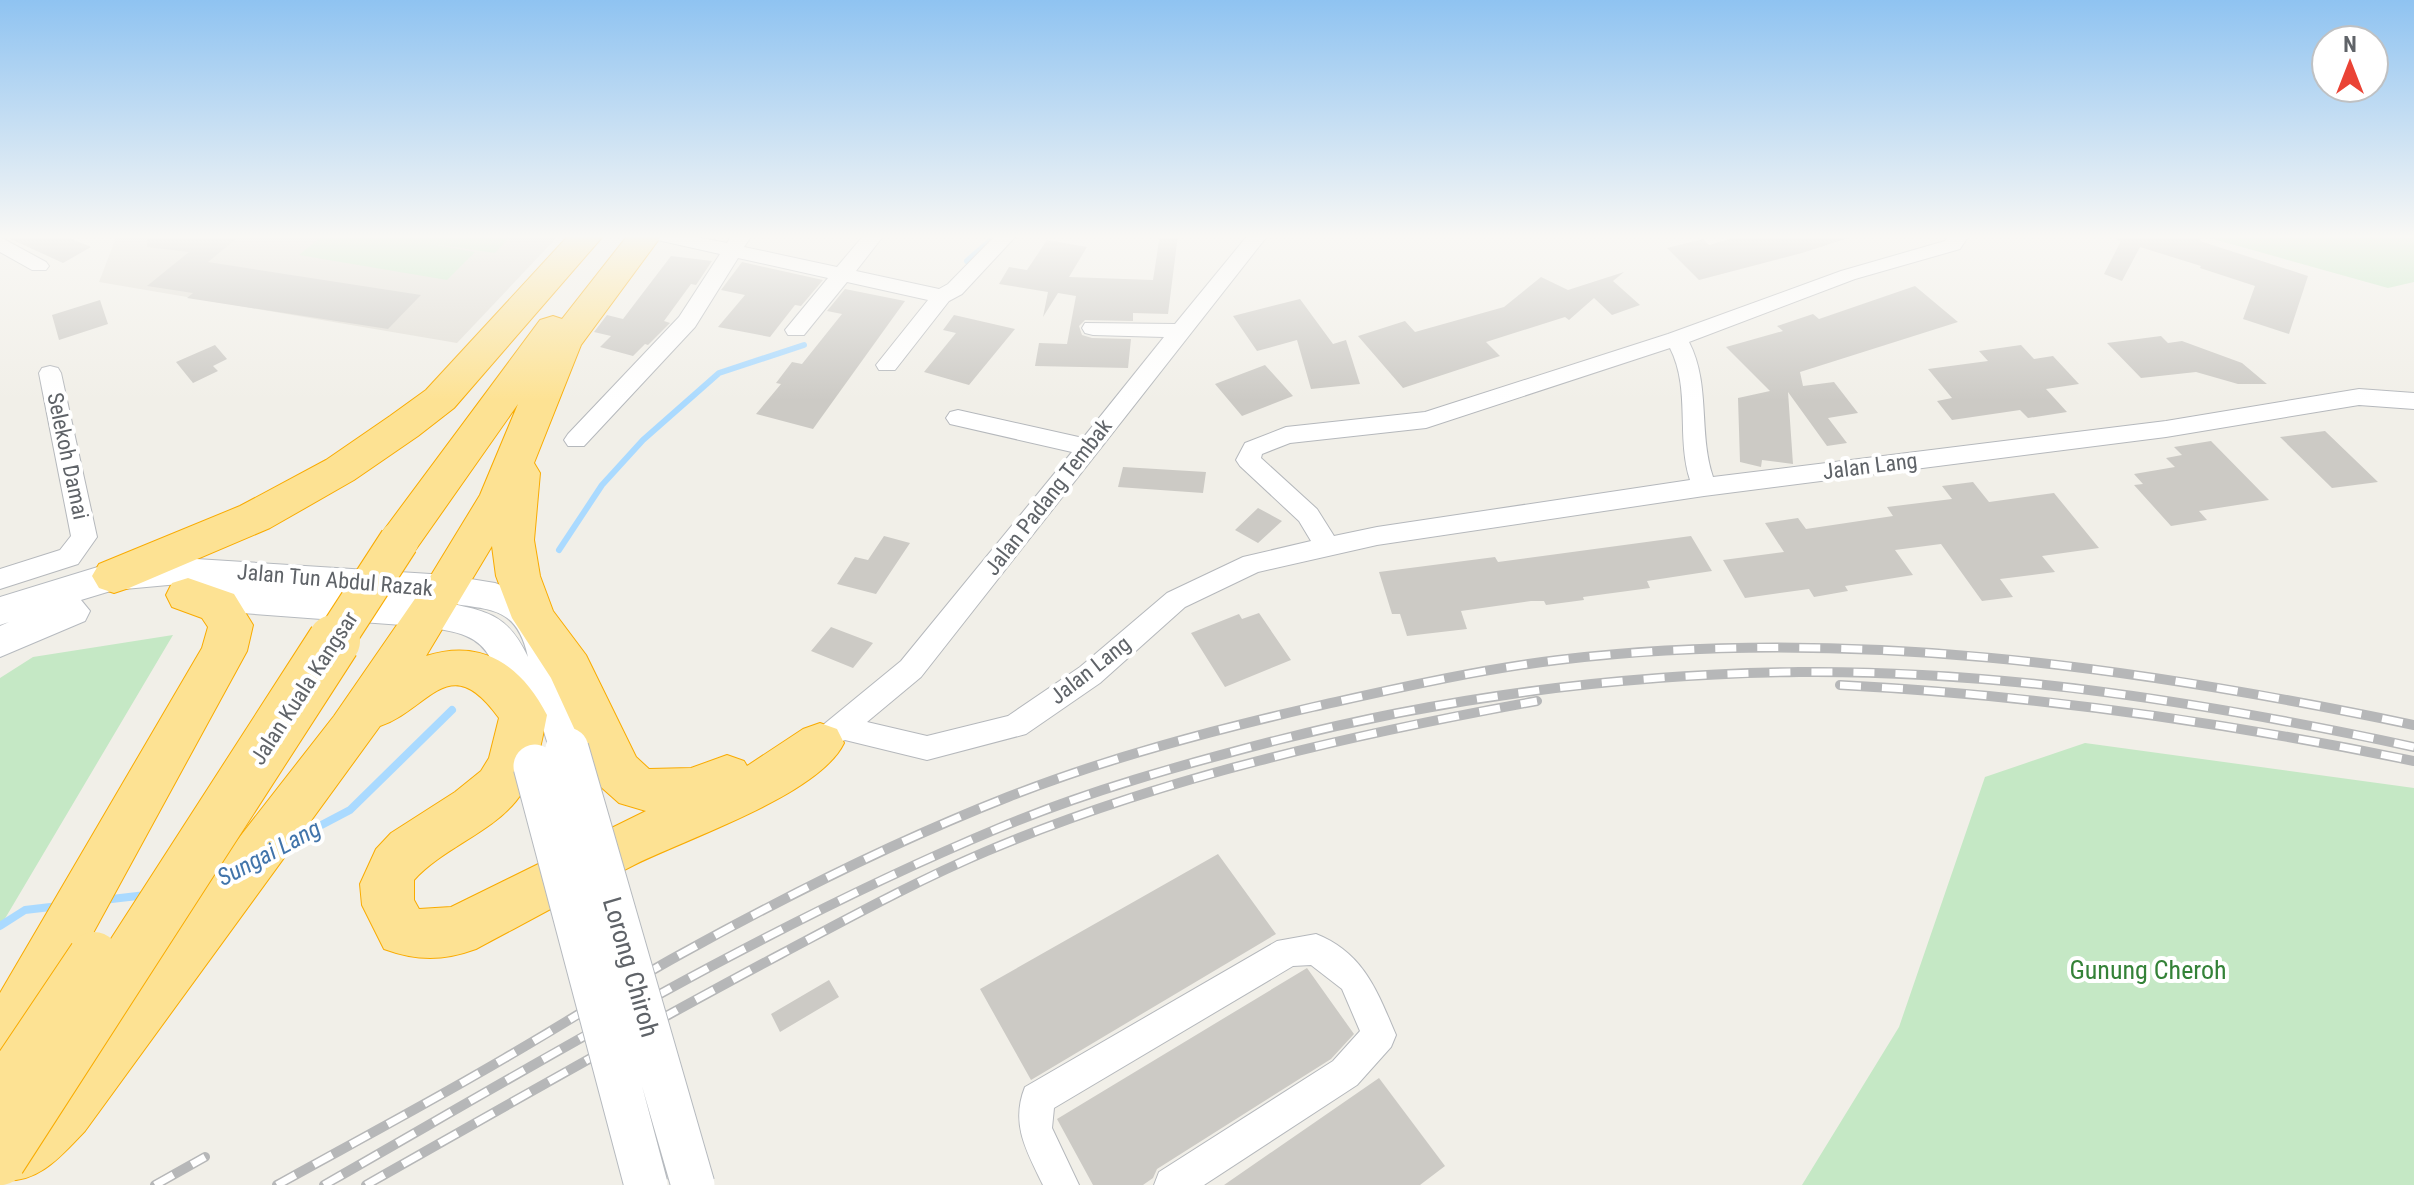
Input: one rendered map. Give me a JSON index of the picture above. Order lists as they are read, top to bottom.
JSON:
{
  "streets": {
    "highway": ["Jalan Kuala Kangsar"],
    "main road": ["Jalan Tun Abdul Razak", "Lorong Chiroh"],
    "street": ["Selekoh Damai", "Jalan Lang", "Jalan Padang Tembak"]
  },
  "crossings": [
    ["Jalan Lang", "Jalan Padang Tembak"],
    ["Jalan Tun Abdul Razak", "Lorong Chiroh"]
  ],
  "water": ["Sungai Lang"],
  "parks": ["Gunung Cheroh"],
  "north": "top"
}
